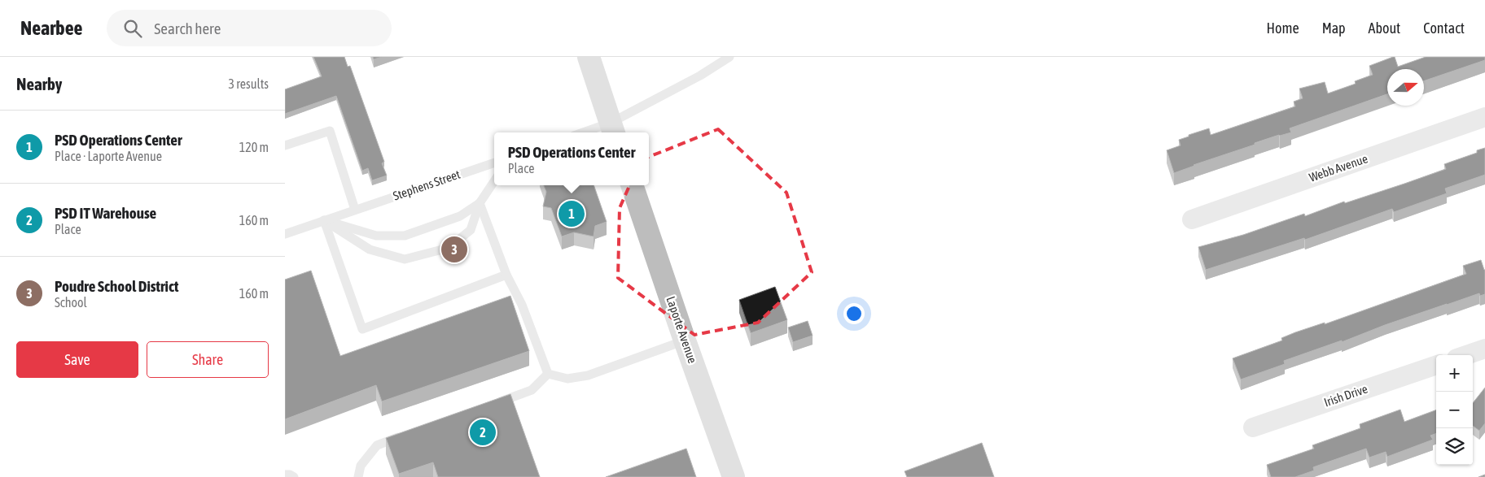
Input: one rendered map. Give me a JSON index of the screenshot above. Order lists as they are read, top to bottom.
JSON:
{
  "streets": {
    "street": ["Webb Avenue", "Laporte Avenue", "Irish Drive"],
    "lane": ["Stephens Street"]
  },
  "north": "right",
  "page": {
    "header": "Nearbee",
    "search": "Search here",
    "nav": [
      "Home",
      "Map",
      "About",
      "Contact"
    ],
    "heading": ["Nearby", "3 results"],
    "list": [
      {
        "mark": "1",
        "name": "PSD Operations Center",
        "note": "Place · Laporte Avenue",
        "value": "120 m"
      },
      {
        "mark": "2",
        "name": "PSD IT Warehouse",
        "note": "Place",
        "value": "160 m"
      },
      {
        "mark": "3",
        "name": "Poudre School District",
        "note": "School",
        "value": "160 m"
      }
    ],
    "popup": ["PSD Operations Center", "Place"],
    "pins": ["1", "3", "2"],
    "buttons": ["Save", "Share"],
    "map_buttons": ["+", "−"]
  }
}
